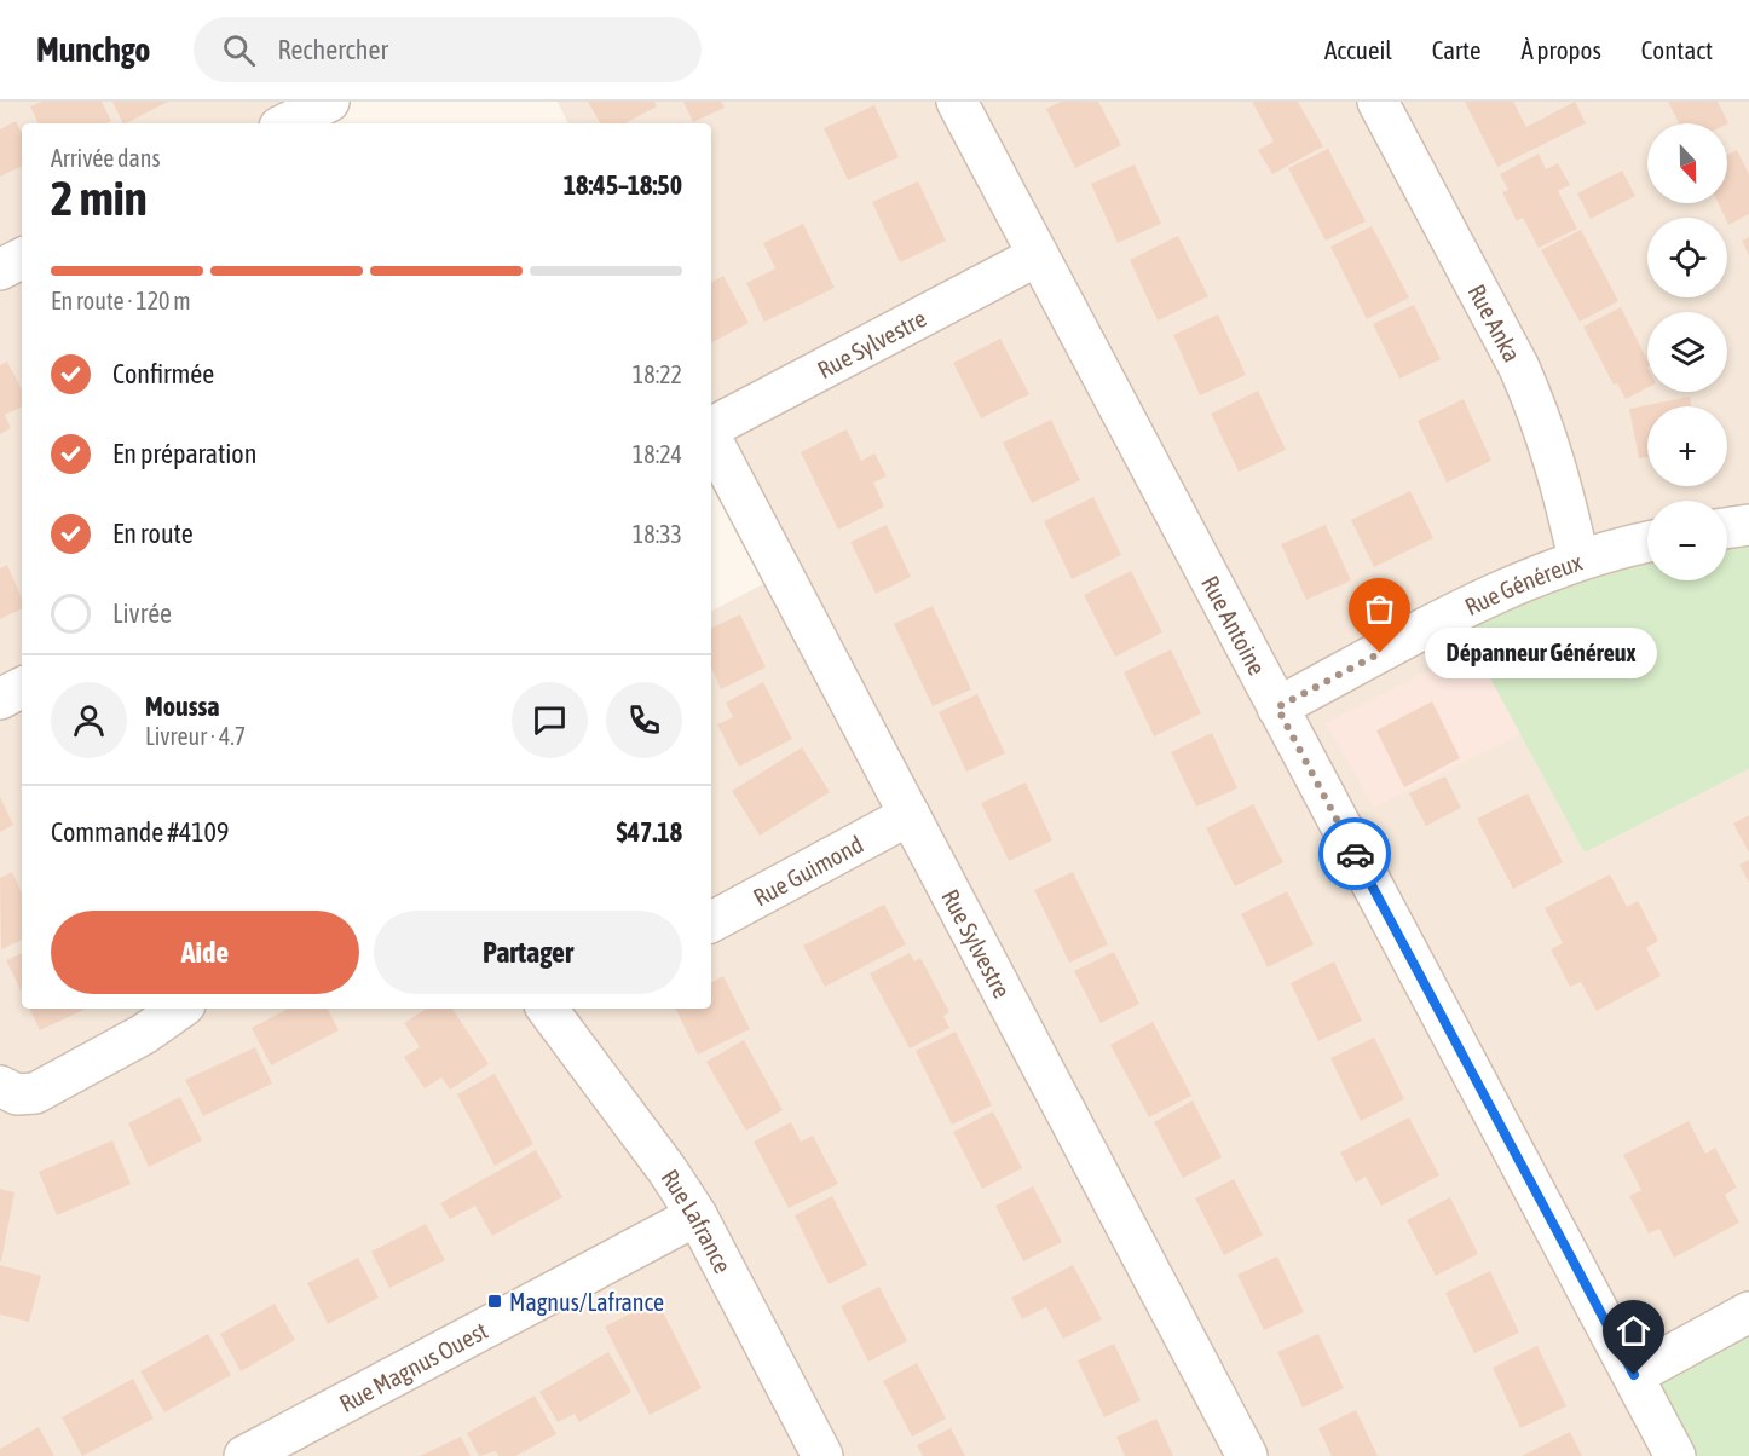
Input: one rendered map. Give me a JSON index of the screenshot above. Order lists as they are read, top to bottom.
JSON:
{
  "streets": {
    "street": [
      "Rue Anka",
      "Rue Sylvestre",
      "Rue Généreux",
      "Rue Antoine",
      "Rue Guimond",
      "Rue Lafrance",
      "Rue Magnus Ouest"
    ]
  },
  "crossings": [
    ["Rue Anka", "Rue Généreux"],
    ["Rue Sylvestre", "Rue Antoine"],
    ["Rue Sylvestre", "Rue Guimond"],
    ["Rue Généreux", "Rue Antoine"],
    ["Rue Lafrance", "Rue Magnus Ouest"]
  ],
  "places": {
    "other": ["Dépanneur Généreux"],
    "transit": ["Magnus/Lafrance"]
  },
  "north": "bottom",
  "page": {
    "header": "Munchgo",
    "search": "Rechercher",
    "nav": [
      "Accueil",
      "Carte",
      "À propos",
      "Contact"
    ],
    "map_buttons": ["+", "−"],
    "heading": ["2 min", "Arrivée dans", "18:45–18:50"],
    "panel": [
      "Moussa",
      "Livreur · 4.7",
      "Commande #4109",
      "$47.18"
    ],
    "bar": "En route · 120 m",
    "list": [
      ["Confirmée", "18:22"],
      ["En préparation", "18:24"],
      ["En route", "18:33"],
      "Livrée"
    ],
    "bubble": "Dépanneur Généreux",
    "buttons": ["Aide", "Partager"]
  }
}
